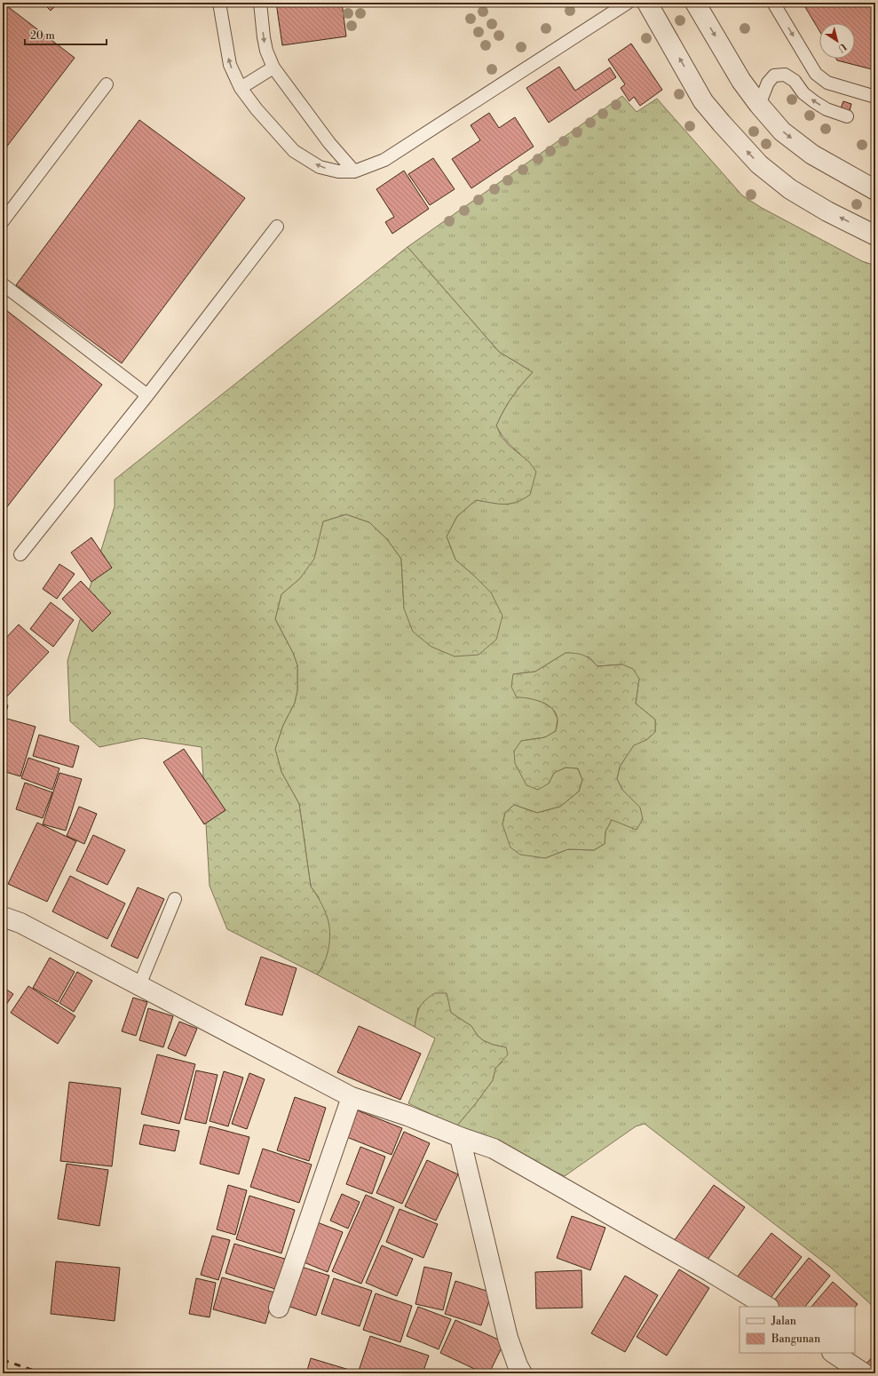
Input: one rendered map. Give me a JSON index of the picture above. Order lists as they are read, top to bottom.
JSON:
{
  "legend": ["Jalan", "Bangunan"],
  "scale_bar": "20 m",
  "north": "bottom right"
}
